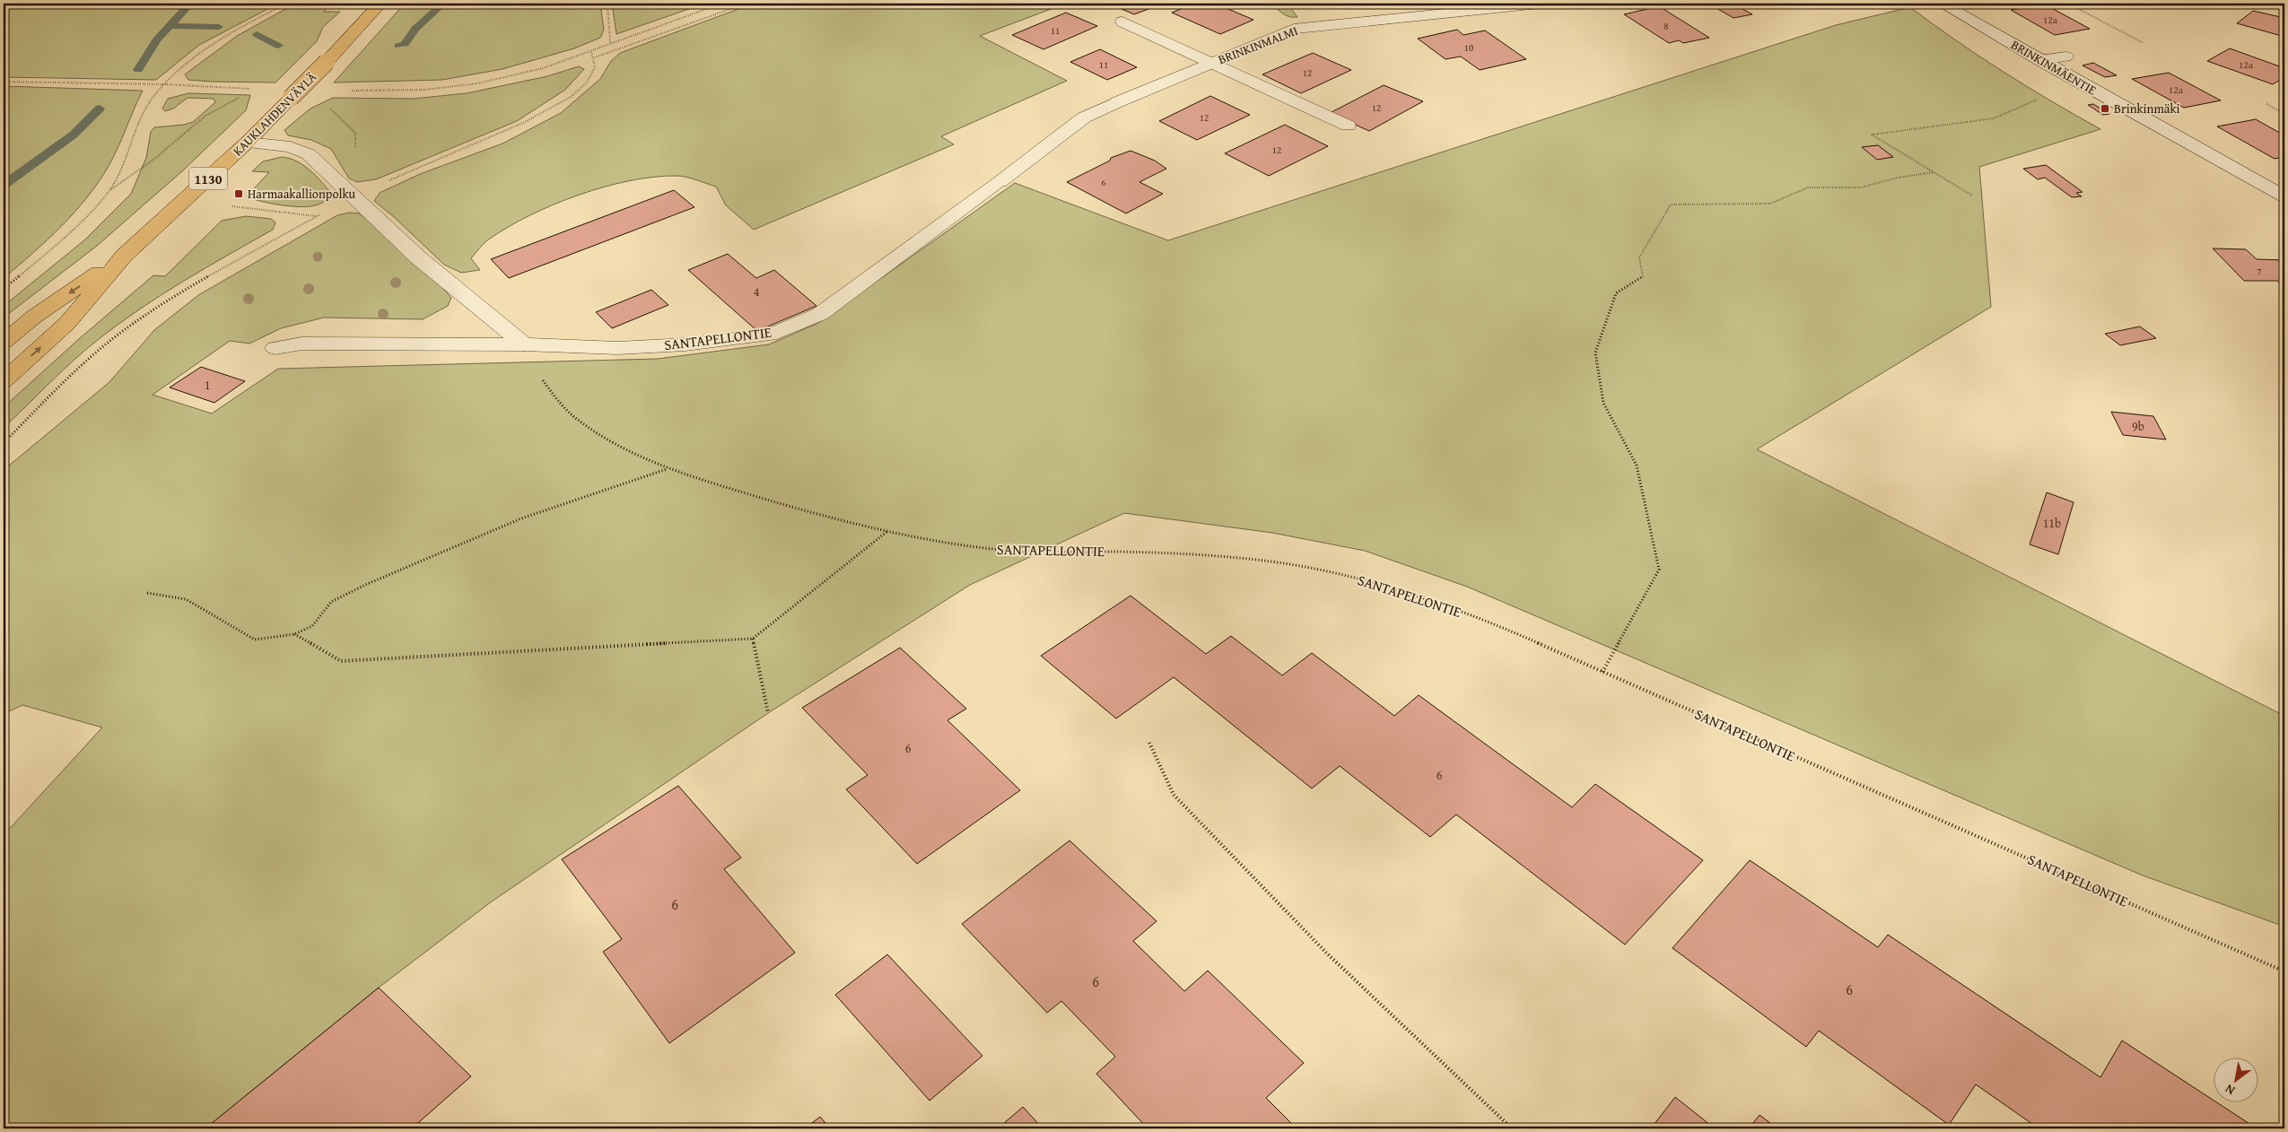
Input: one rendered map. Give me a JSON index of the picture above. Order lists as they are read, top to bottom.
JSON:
{
  "streets": {
    "main road": ["KAUKLAHDENVÄYLÄ", "1130"],
    "street": ["BRINKINMALMI", "BRINKINMÄENTIE", "SANTAPELLONTIE"]
  },
  "crossings": [
    ["BRINKINMALMI", "SANTAPELLONTIE"]
  ],
  "places": {
    "transit": ["Brinkinmäki", "Harmaakallionpolku"]
  },
  "house_numbers": [
    "12a",
    "8",
    "11",
    "10",
    "11",
    "12a",
    "12",
    "12a",
    "12",
    "12",
    "12",
    "6",
    "7",
    "4",
    "1",
    "9b",
    "11b",
    "6",
    "6",
    "6",
    "6",
    "6"
  ],
  "north": "bottom left"
}
